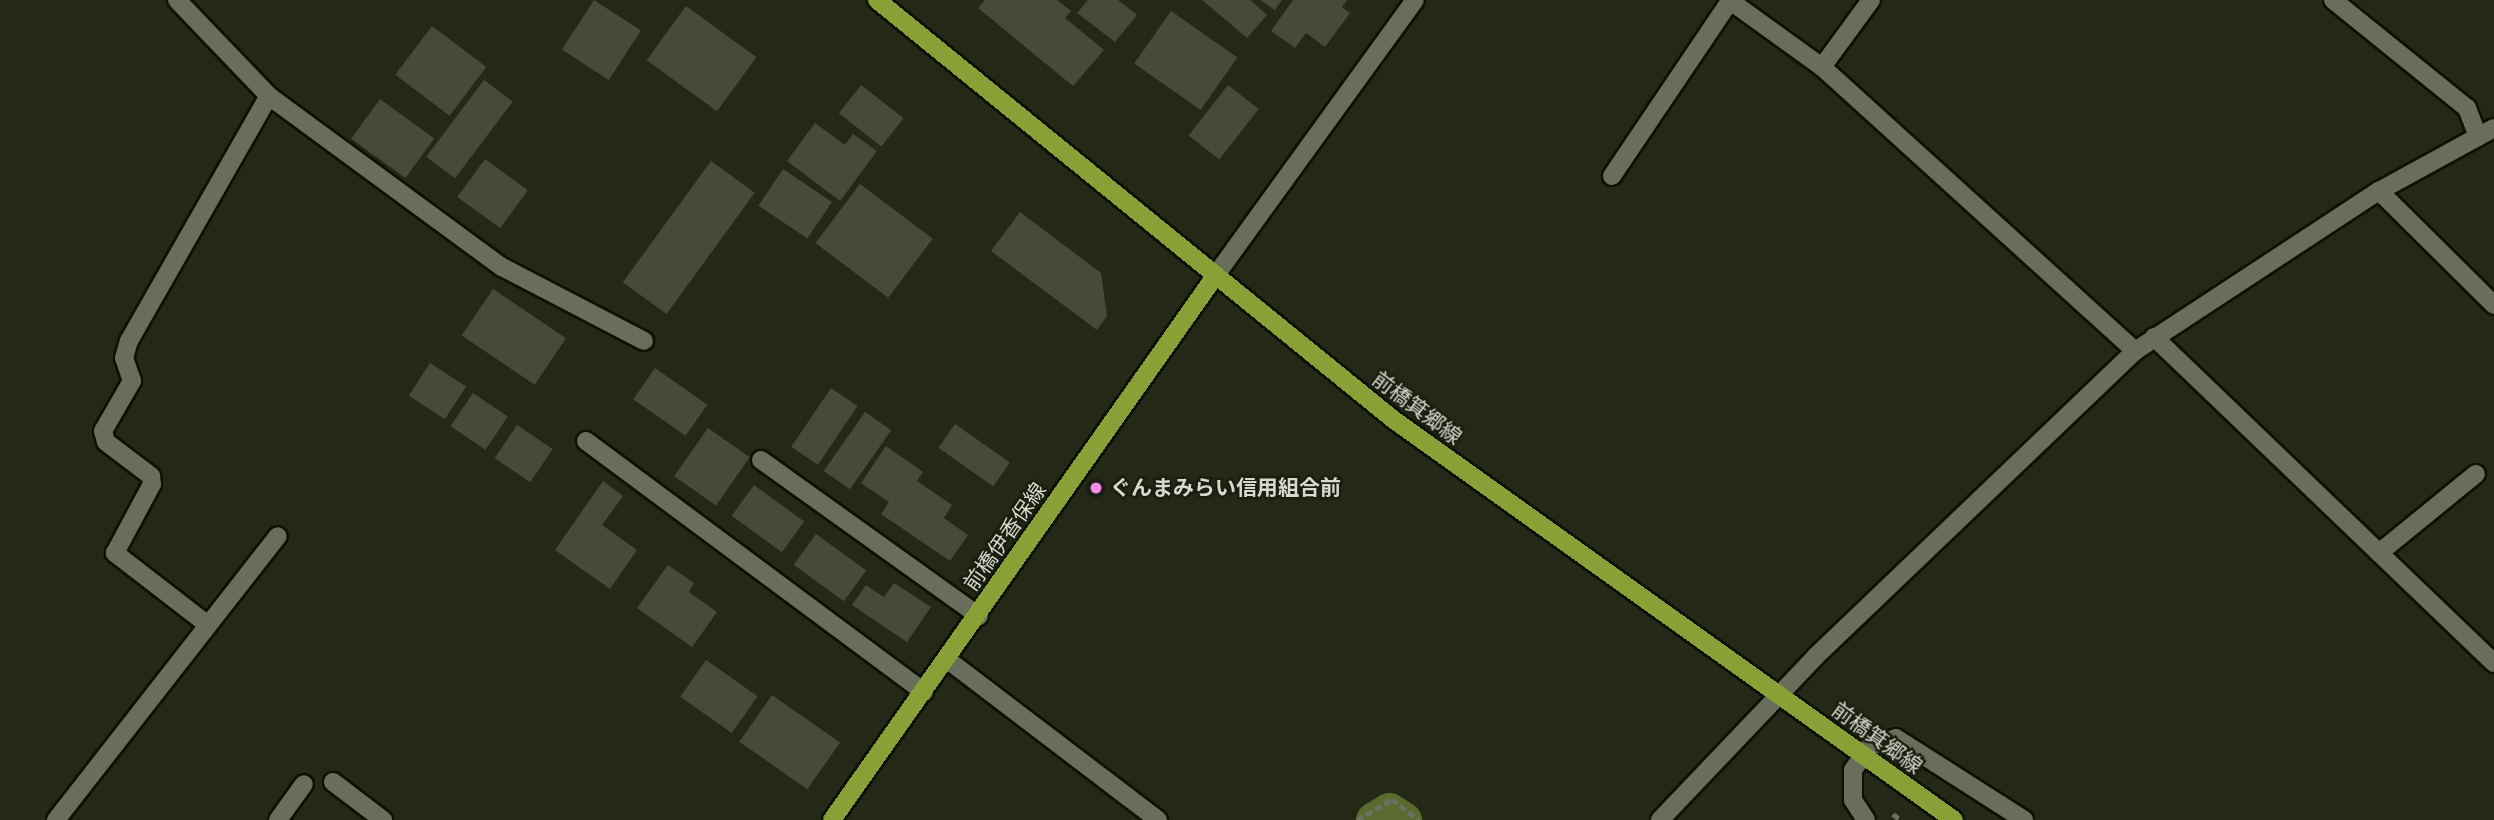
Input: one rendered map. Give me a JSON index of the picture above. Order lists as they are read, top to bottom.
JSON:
{
  "streets": {
    "main road": ["前橋箕郷線", "前橋伊香保線"]
  },
  "crossings": [
    ["前橋箕郷線", "前橋伊香保線"]
  ],
  "places": ["ぐんまみらい信用組合前"]
}
